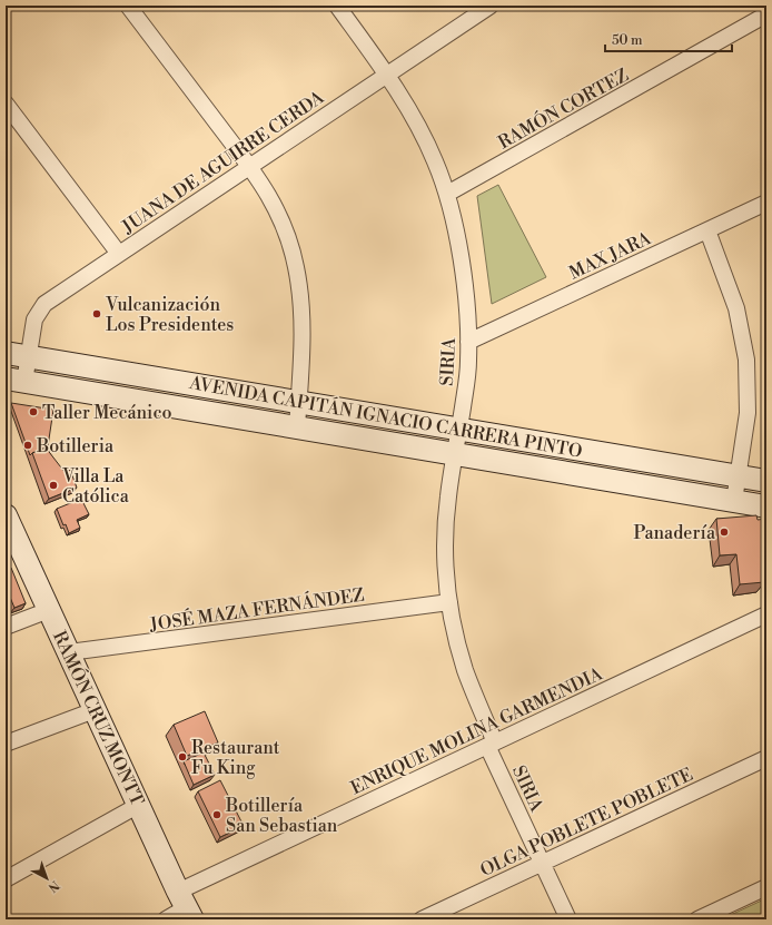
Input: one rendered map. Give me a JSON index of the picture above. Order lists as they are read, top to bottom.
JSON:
{
  "streets": {
    "street": [
      "RAMÓN CORTEZ",
      "JUANA DE AGUIRRE CERDA",
      "MAX JARA",
      "SIRIA",
      "AVENIDA CAPITÁN IGNACIO CARRERA PINTO",
      "JOSÉ MAZA FERNÁNDEZ",
      "RAMÓN CRUZ MONTT",
      "ENRIQUE MOLINA GARMENDIA",
      "OLGA POBLETE POBLETE"
    ]
  },
  "crossings": [
    ["RAMÓN CORTEZ", "SIRIA"],
    ["JUANA DE AGUIRRE CERDA", "SIRIA"],
    ["JUANA DE AGUIRRE CERDA", "AVENIDA CAPITÁN IGNACIO CARRERA PINTO"],
    ["MAX JARA", "SIRIA"],
    ["SIRIA", "AVENIDA CAPITÁN IGNACIO CARRERA PINTO"],
    ["SIRIA", "JOSÉ MAZA FERNÁNDEZ"],
    ["SIRIA", "ENRIQUE MOLINA GARMENDIA"],
    ["SIRIA", "OLGA POBLETE POBLETE"],
    ["JOSÉ MAZA FERNÁNDEZ", "RAMÓN CRUZ MONTT"],
    ["RAMÓN CRUZ MONTT", "ENRIQUE MOLINA GARMENDIA"]
  ],
  "places": [
    "Vulcanización Los Presidentes",
    "Taller Mecánico",
    "Botilleria",
    "Villa La Católica",
    "Panadería",
    "Restaurant Fu King",
    "Botillería San Sebastian"
  ],
  "scale_bar": "50 m",
  "north": "bottom right"
}
